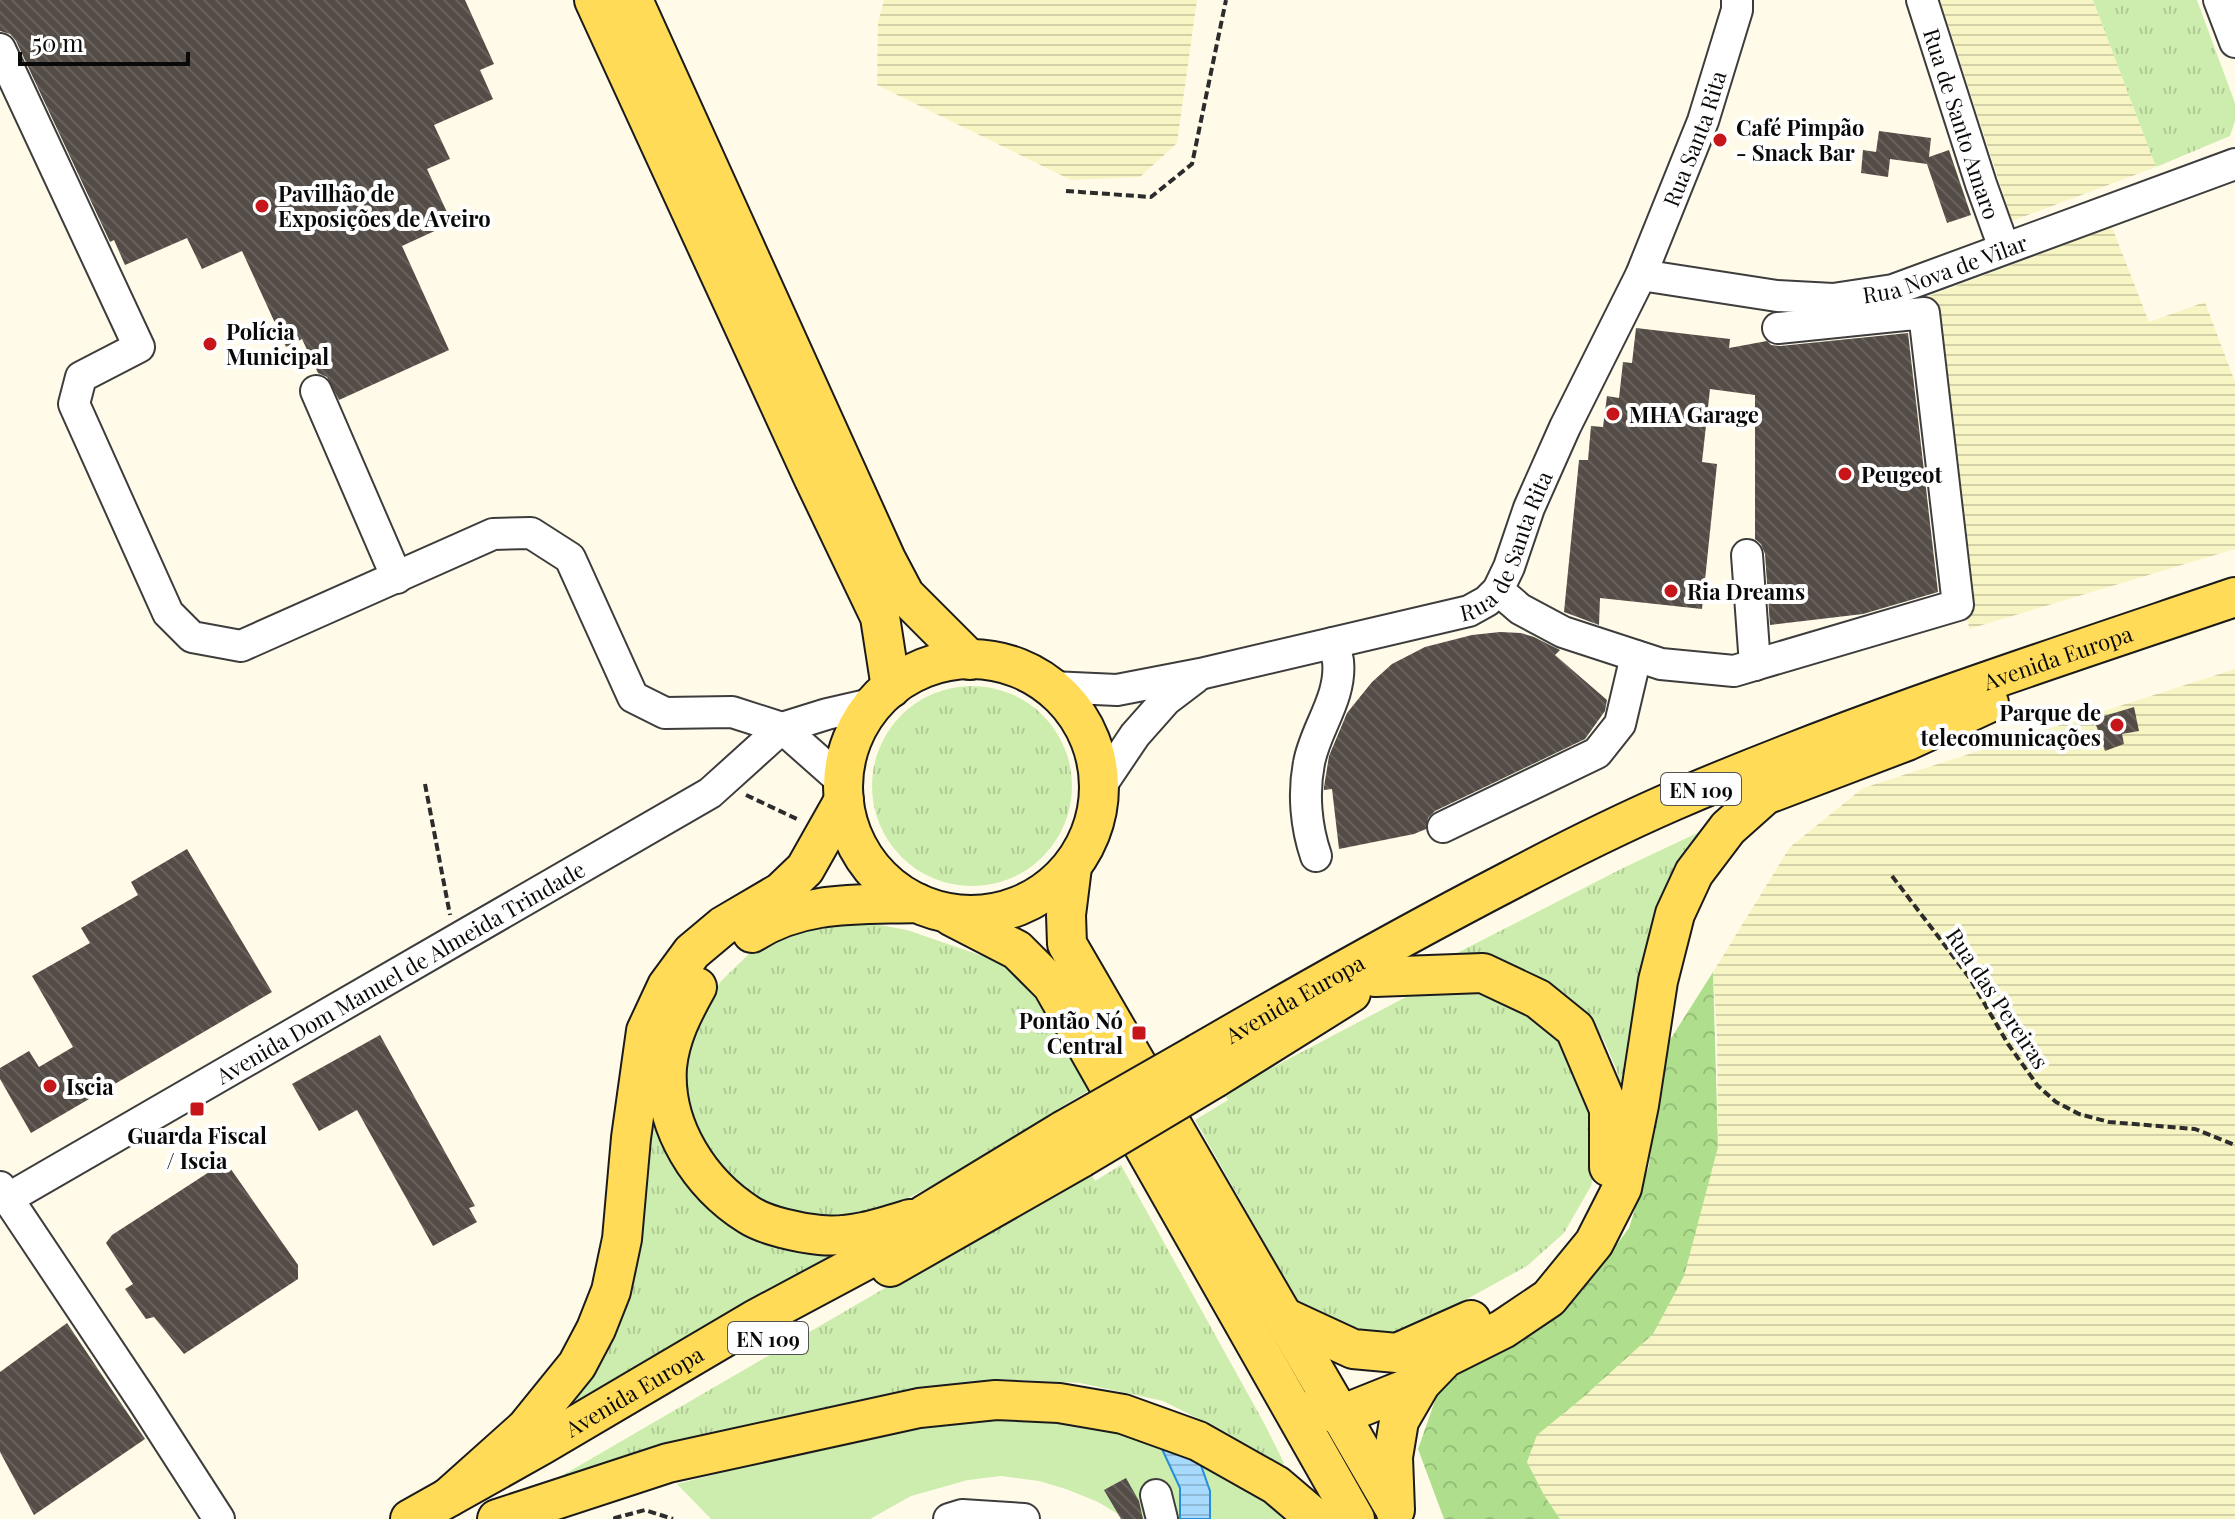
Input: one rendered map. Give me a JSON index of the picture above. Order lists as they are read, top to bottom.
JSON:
{
  "streets": {
    "main road": ["Avenida Europa", "EN 109"],
    "street": [
      "Rua de Santo Amaro",
      "Rua Santa Rita",
      "Rua Nova de Vilar",
      "Rua de Santa Rita",
      "Avenida Dom Manuel de Almeida Trindade"
    ],
    "path": ["Rua das Pereiras"]
  },
  "crossings": [
    ["Rua de Santo Amaro", "Rua Nova de Vilar"],
    ["Rua Santa Rita", "Rua Nova de Vilar"],
    ["Rua Santa Rita", "Rua de Santa Rita"],
    ["Rua Nova de Vilar", "Rua de Santa Rita"],
    ["Rua de Santa Rita", "Avenida Dom Manuel de Almeida Trindade"]
  ],
  "places": {
    "other": [
      "Café Pimpão - Snack Bar",
      "Pavilhão de Exposições de Aveiro",
      "Polícia Municipal",
      "MHA Garage",
      "Peugeot",
      "Ria Dreams",
      "Parque de telecomunicações",
      "Iscia"
    ],
    "transit": ["Pontão Nó Central", "Guarda Fiscal / Iscia"]
  },
  "scale_bar": "50 m"
}
